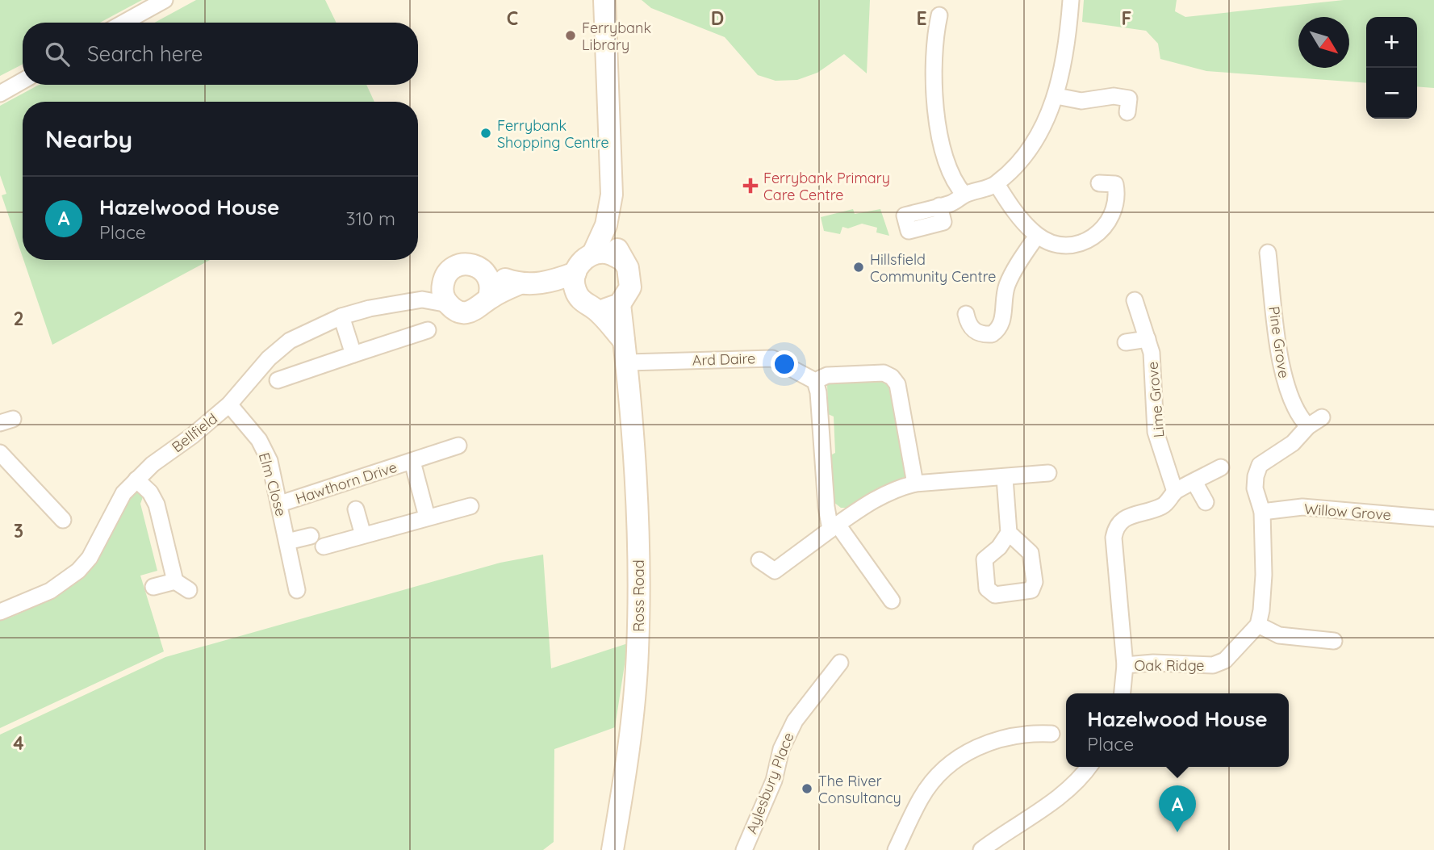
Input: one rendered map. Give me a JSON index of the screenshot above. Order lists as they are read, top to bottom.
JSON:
{
  "streets": {
    "main road": ["Ross Road"],
    "street": [
      "Pine Grove",
      "Ard Daire",
      "Lime Grove",
      "Bellfield",
      "Hawthorn Drive",
      "Elm Close",
      "Willow Grove",
      "Oak Ridge",
      "Aylesbury Place"
    ]
  },
  "crossings": [
    ["Pine Grove", "Willow Grove"],
    ["Ard Daire", "Ross Road"],
    ["Lime Grove", "Oak Ridge"],
    ["Bellfield", "Elm Close"],
    ["Hawthorn Drive", "Elm Close"]
  ],
  "places": {
    "other": [
      "Ferrybank Library",
      "Ferrybank Shopping Centre",
      "Hillsfield Community Centre",
      "The River Consultancy"
    ],
    "health": ["Ferrybank Primary Care Centre"]
  },
  "north": "bottom right",
  "page": {
    "map_buttons": ["+", "−"],
    "search": "Search here",
    "heading": "Nearby",
    "list": [
      {
        "mark": "A",
        "name": "Hazelwood House",
        "note": "Place",
        "value": "310 m"
      }
    ],
    "popup": ["Hazelwood House", "Place"],
    "pins": "A"
  },
  "grid": {
    "columns": [
      "C",
      "D",
      "E",
      "F"
    ],
    "rows": ["2", "3", "4"]
  }
}
